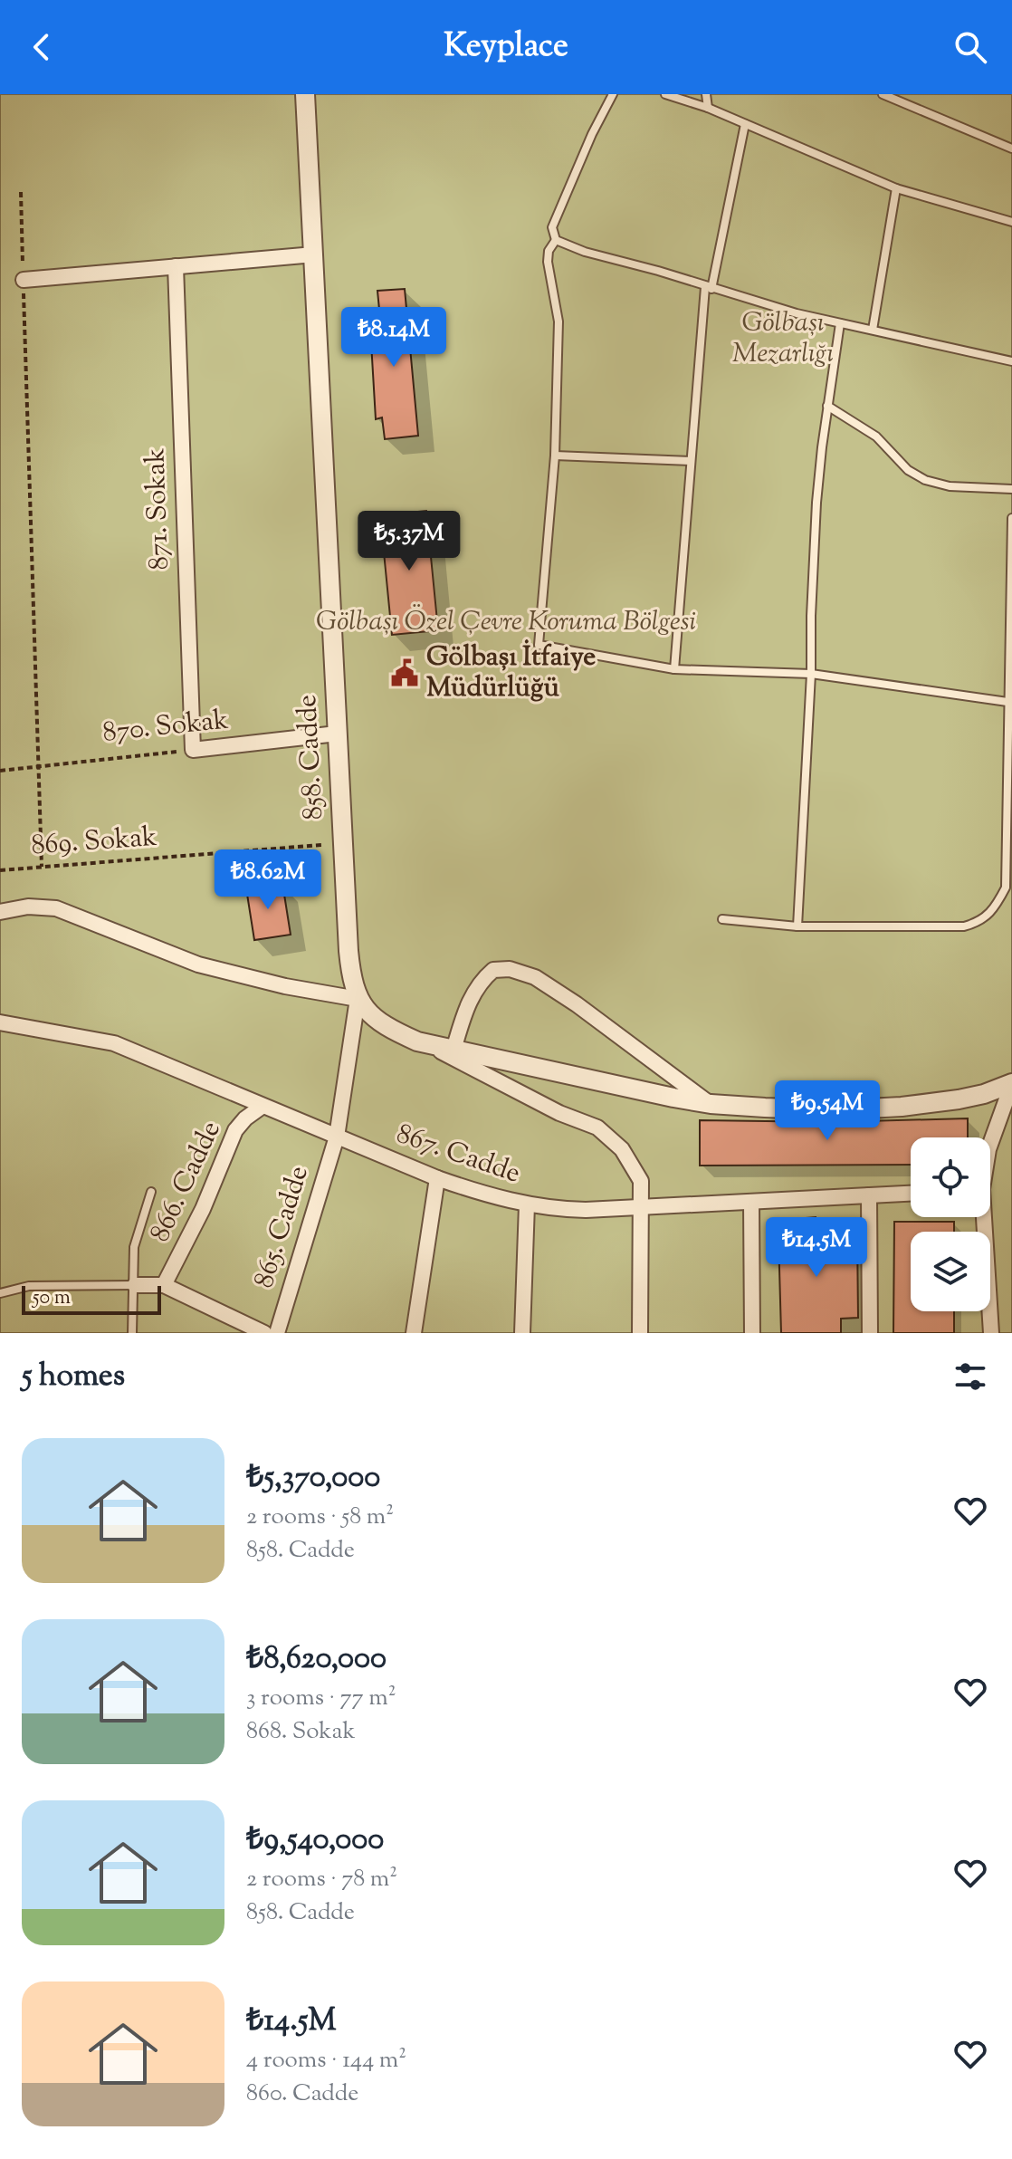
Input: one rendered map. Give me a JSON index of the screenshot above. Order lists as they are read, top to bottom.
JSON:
{
  "streets": {
    "street": [
      "871. Sokak",
      "870. Sokak",
      "858. Cadde",
      "867. Cadde",
      "866. Cadde",
      "865. Cadde"
    ],
    "path": ["869. Sokak"]
  },
  "crossings": [
    ["871. Sokak", "870. Sokak"],
    ["870. Sokak", "858. Cadde"],
    ["867. Cadde", "866. Cadde"],
    ["867. Cadde", "865. Cadde"]
  ],
  "parks": ["Gölbaşı Mezarlığı", "Gölbaşı Özel Çevre Koruma Bölgesi"],
  "places": {
    "public building": ["Gölbaşı İtfaiye Müdürlüğü"]
  },
  "scale_bar": "50 m",
  "page": {
    "header": "Keyplace",
    "price": [
      "₺8.14M",
      "₺5.37M",
      "₺8.62M",
      "₺9.54M",
      "₺14.5M"
    ],
    "scale": "50 m",
    "heading": "5 homes",
    "list": [
      {
        "name": "₺5,370,000",
        "note": "2 rooms · 58 m² · 858. Cadde"
      },
      {
        "name": "₺8,620,000",
        "note": "3 rooms · 77 m² · 868. Sokak"
      },
      {
        "name": "₺9,540,000",
        "note": "2 rooms · 78 m² · 858. Cadde"
      },
      {
        "name": "₺14.5M",
        "note": "4 rooms · 144 m² · 860. Cadde"
      }
    ]
  }
}
